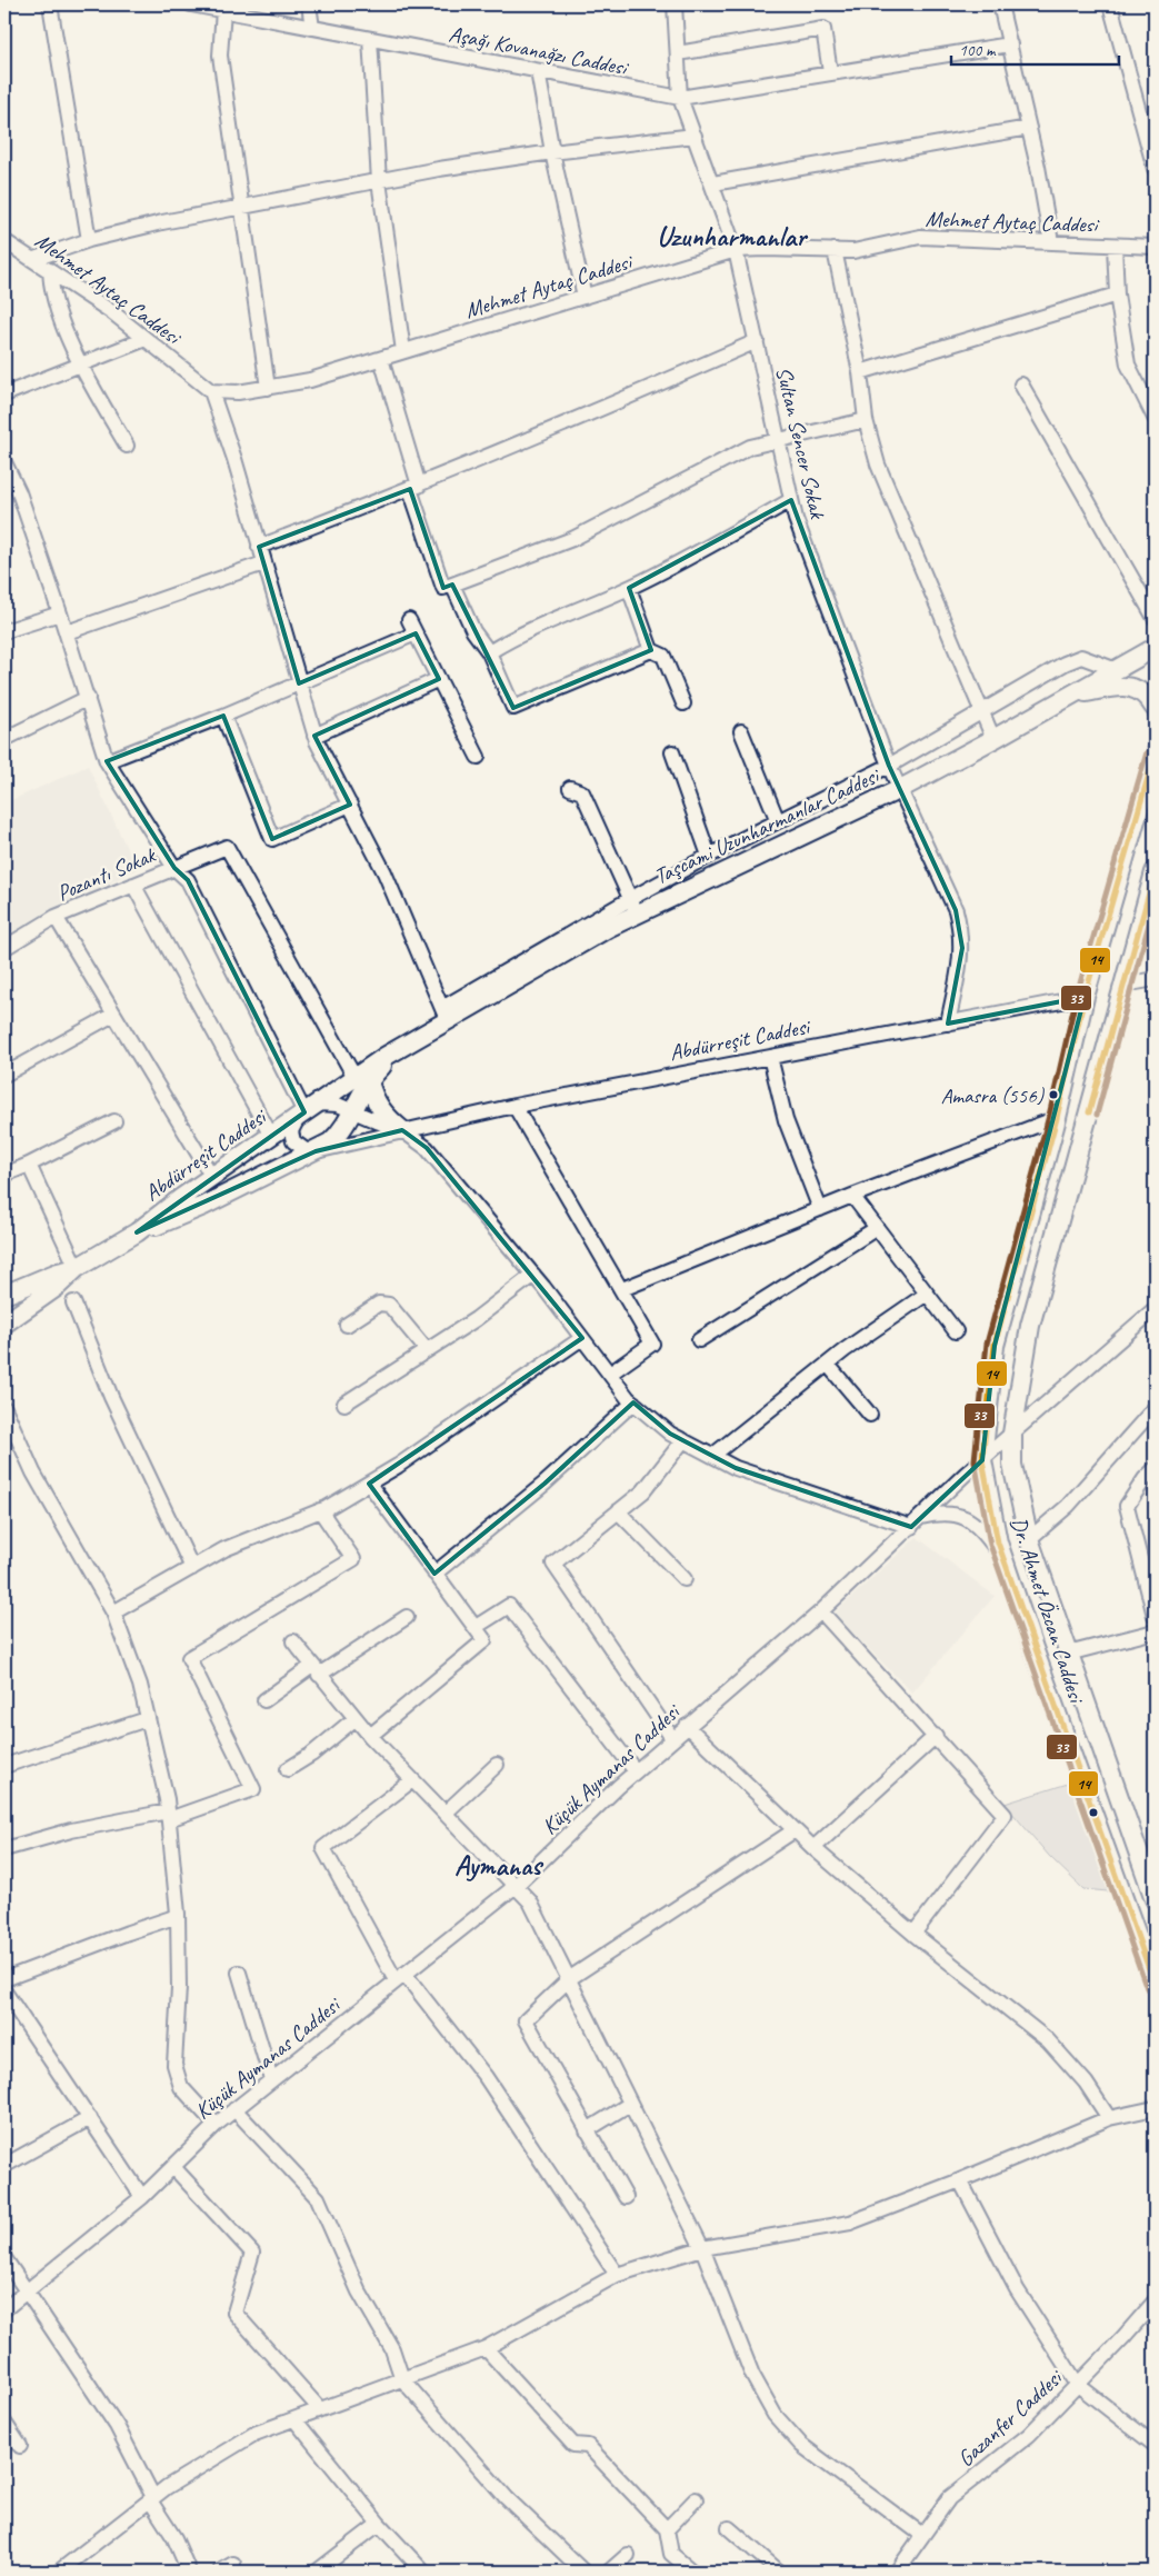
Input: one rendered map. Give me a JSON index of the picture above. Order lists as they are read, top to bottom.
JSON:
{
  "streets": {
    "main road": ["Taşcami Uzunharmanlar Caddesi", "Abdürreşit Caddesi", "Dr. Ahmet Özcan Caddesi"],
    "street": [
      "Aşağı Kovanağzı Caddesi",
      "Mehmet Aytaç Caddesi",
      "Sultan Sencer Sokak",
      "Pozantı Sokak",
      "Küçük Aymanas Caddesi",
      "Gazanfer Caddesi"
    ]
  },
  "crossings": [
    ["Aşağı Kovanağzı Caddesi", "Sultan Sencer Sokak"],
    ["Mehmet Aytaç Caddesi", "Sultan Sencer Sokak"],
    ["Sultan Sencer Sokak", "Taşcami Uzunharmanlar Caddesi"],
    ["Sultan Sencer Sokak", "Abdürreşit Caddesi"],
    ["Taşcami Uzunharmanlar Caddesi", "Pozantı Sokak"],
    ["Taşcami Uzunharmanlar Caddesi", "Abdürreşit Caddesi"],
    ["Abdürreşit Caddesi", "Dr. Ahmet Özcan Caddesi"],
    ["Dr. Ahmet Özcan Caddesi", "Küçük Aymanas Caddesi"]
  ],
  "districts": ["Uzunharmanlar", "Aymanas"],
  "places": ["Amasra (556)"],
  "lines": ["transit line 33", "transit line 14"],
  "scale_bar": "100 m"
}
